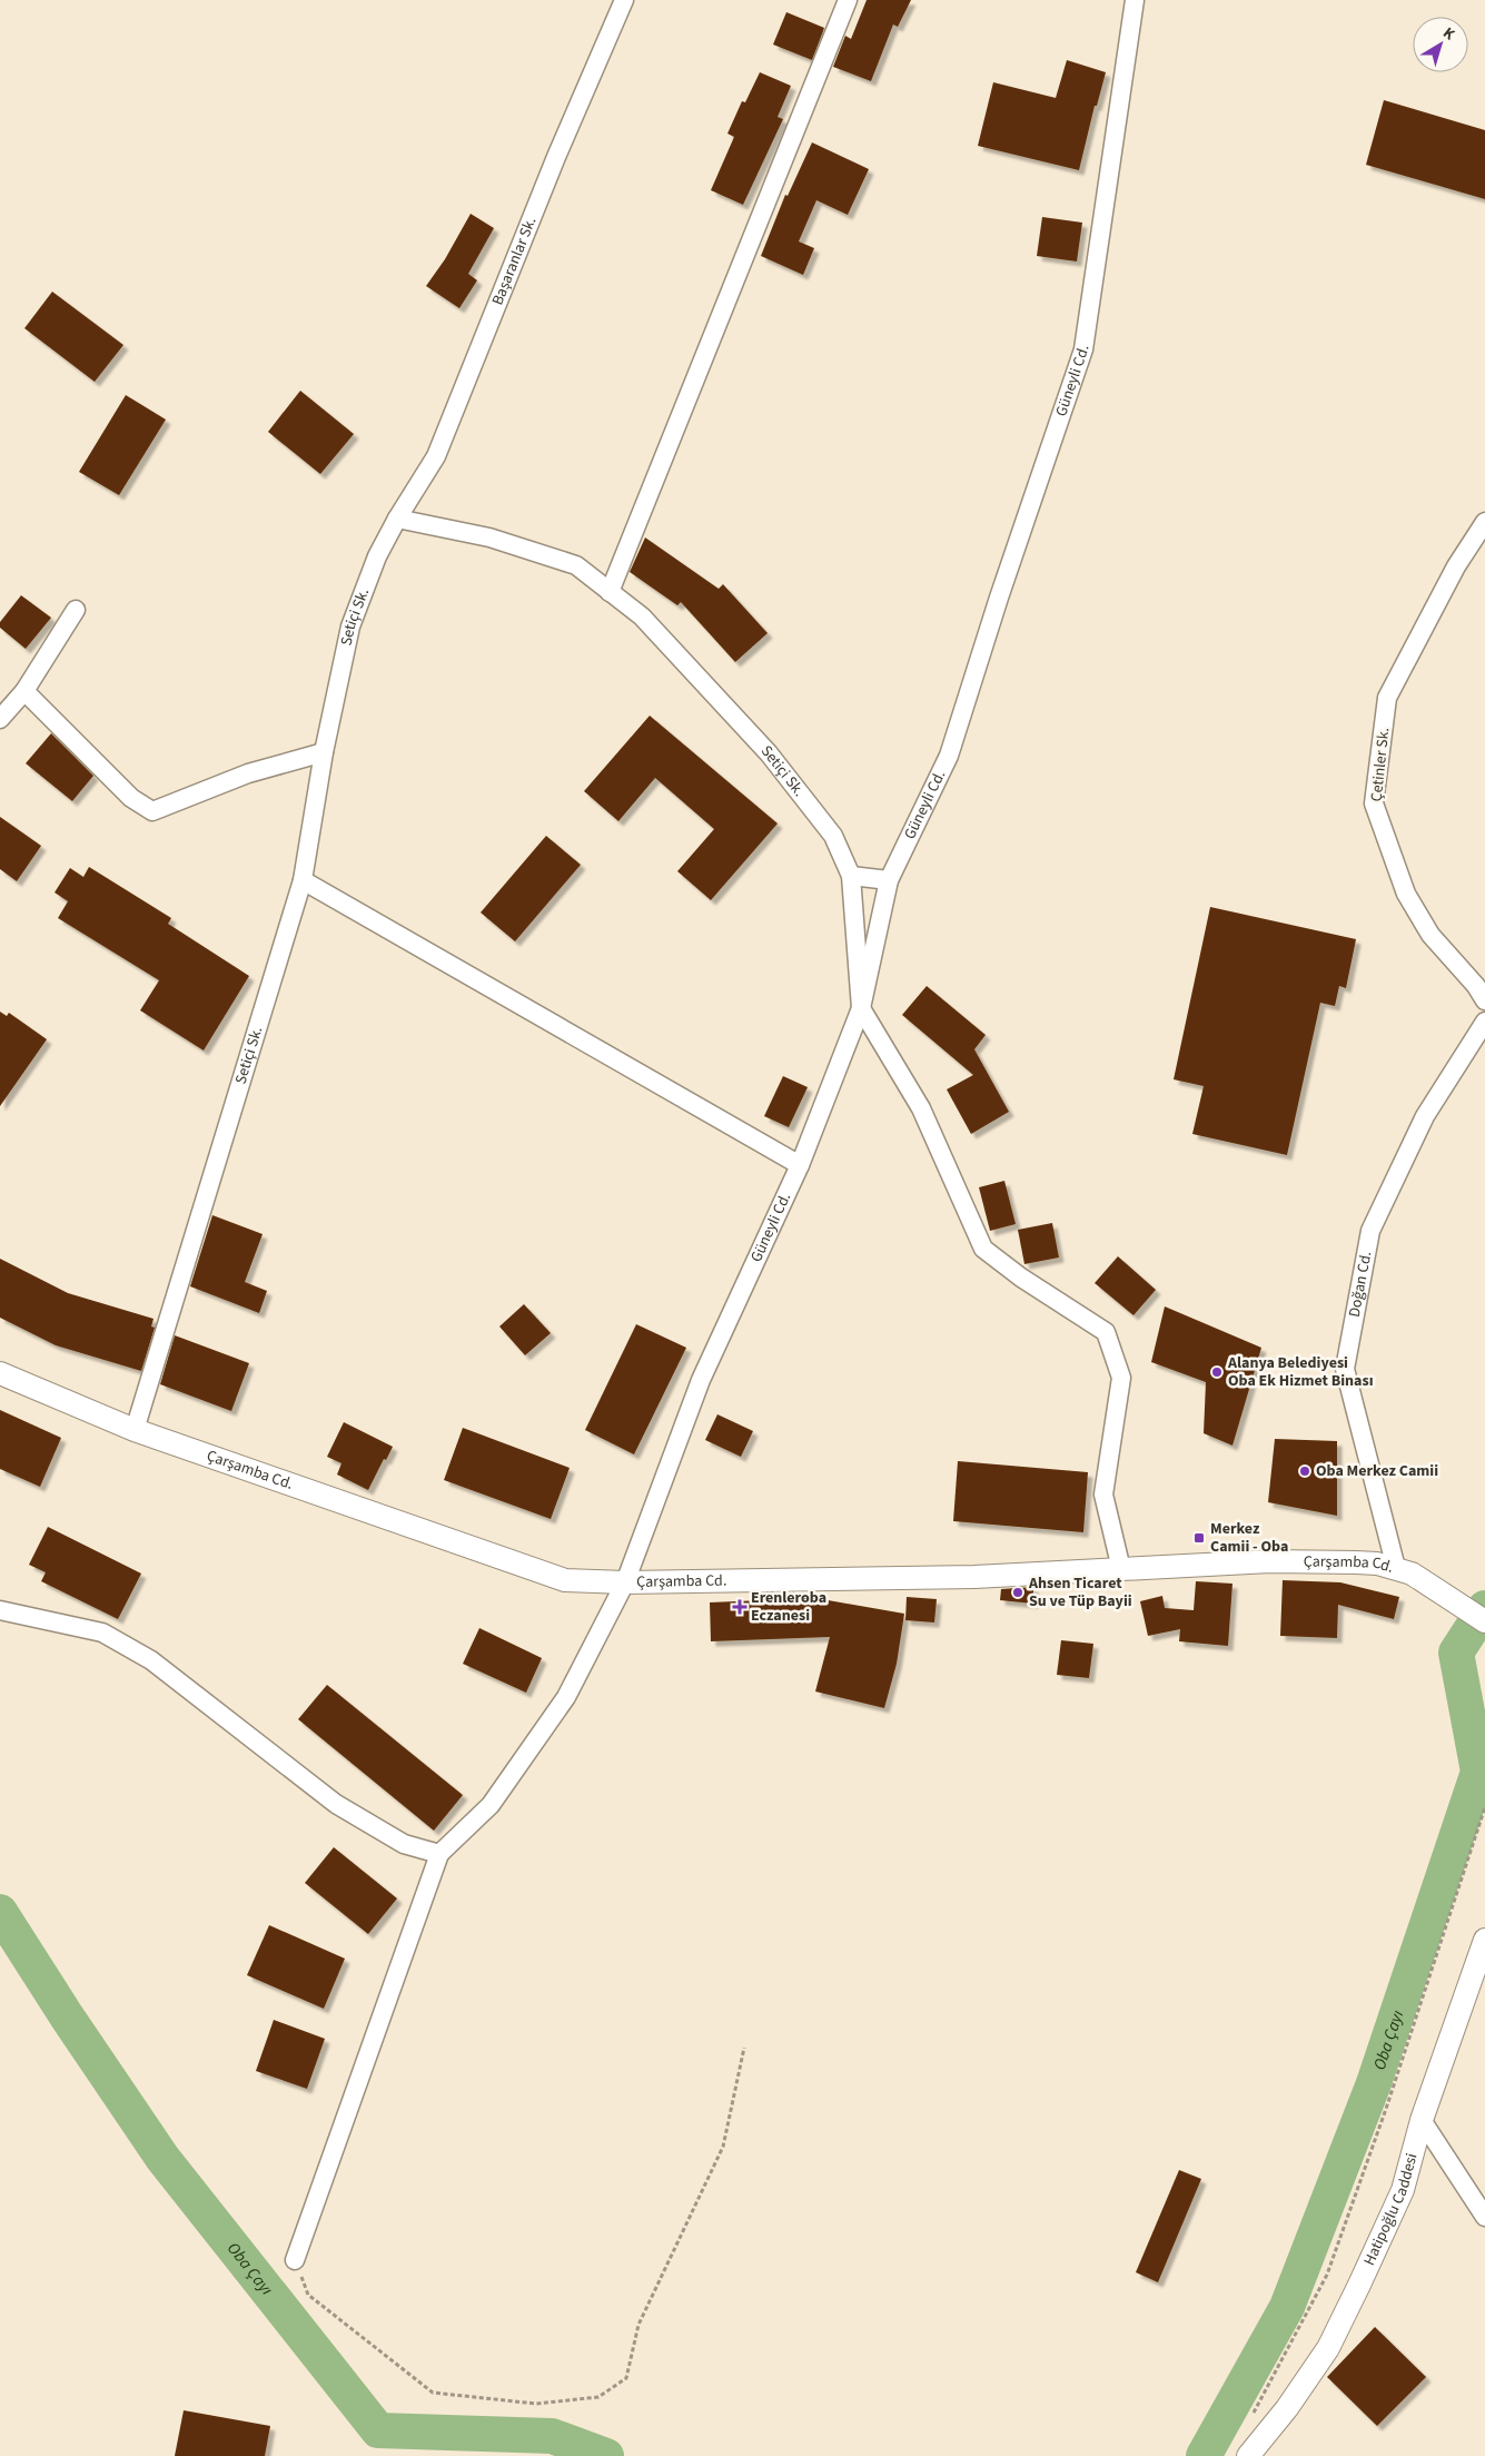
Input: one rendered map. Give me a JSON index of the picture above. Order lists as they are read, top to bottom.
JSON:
{
  "streets": {
    "street": [
      "Başaranlar Sk.",
      "Güneyli Cd.",
      "Setiçi Sk.",
      "Çetinler Sk.",
      "Doğan Cd.",
      "Çarşamba Cd.",
      "Hatipoğlu Caddesi"
    ]
  },
  "crossings": [
    ["Başaranlar Sk.", "Setiçi Sk."],
    ["Güneyli Cd.", "Setiçi Sk."],
    ["Güneyli Cd.", "Çarşamba Cd."],
    ["Setiçi Sk.", "Çarşamba Cd."],
    ["Doğan Cd.", "Çarşamba Cd."]
  ],
  "water": ["Oba Çayı"],
  "places": {
    "other": ["Alanya Belediyesi Oba Ek Hizmet Binası", "Oba Merkez Camii", "Ahsen Ticaret Su ve Tüp Bayii"],
    "transit": ["Merkez Camii - Oba"],
    "health": ["Erenleroba Eczanesi"]
  },
  "north": "top right"
}
